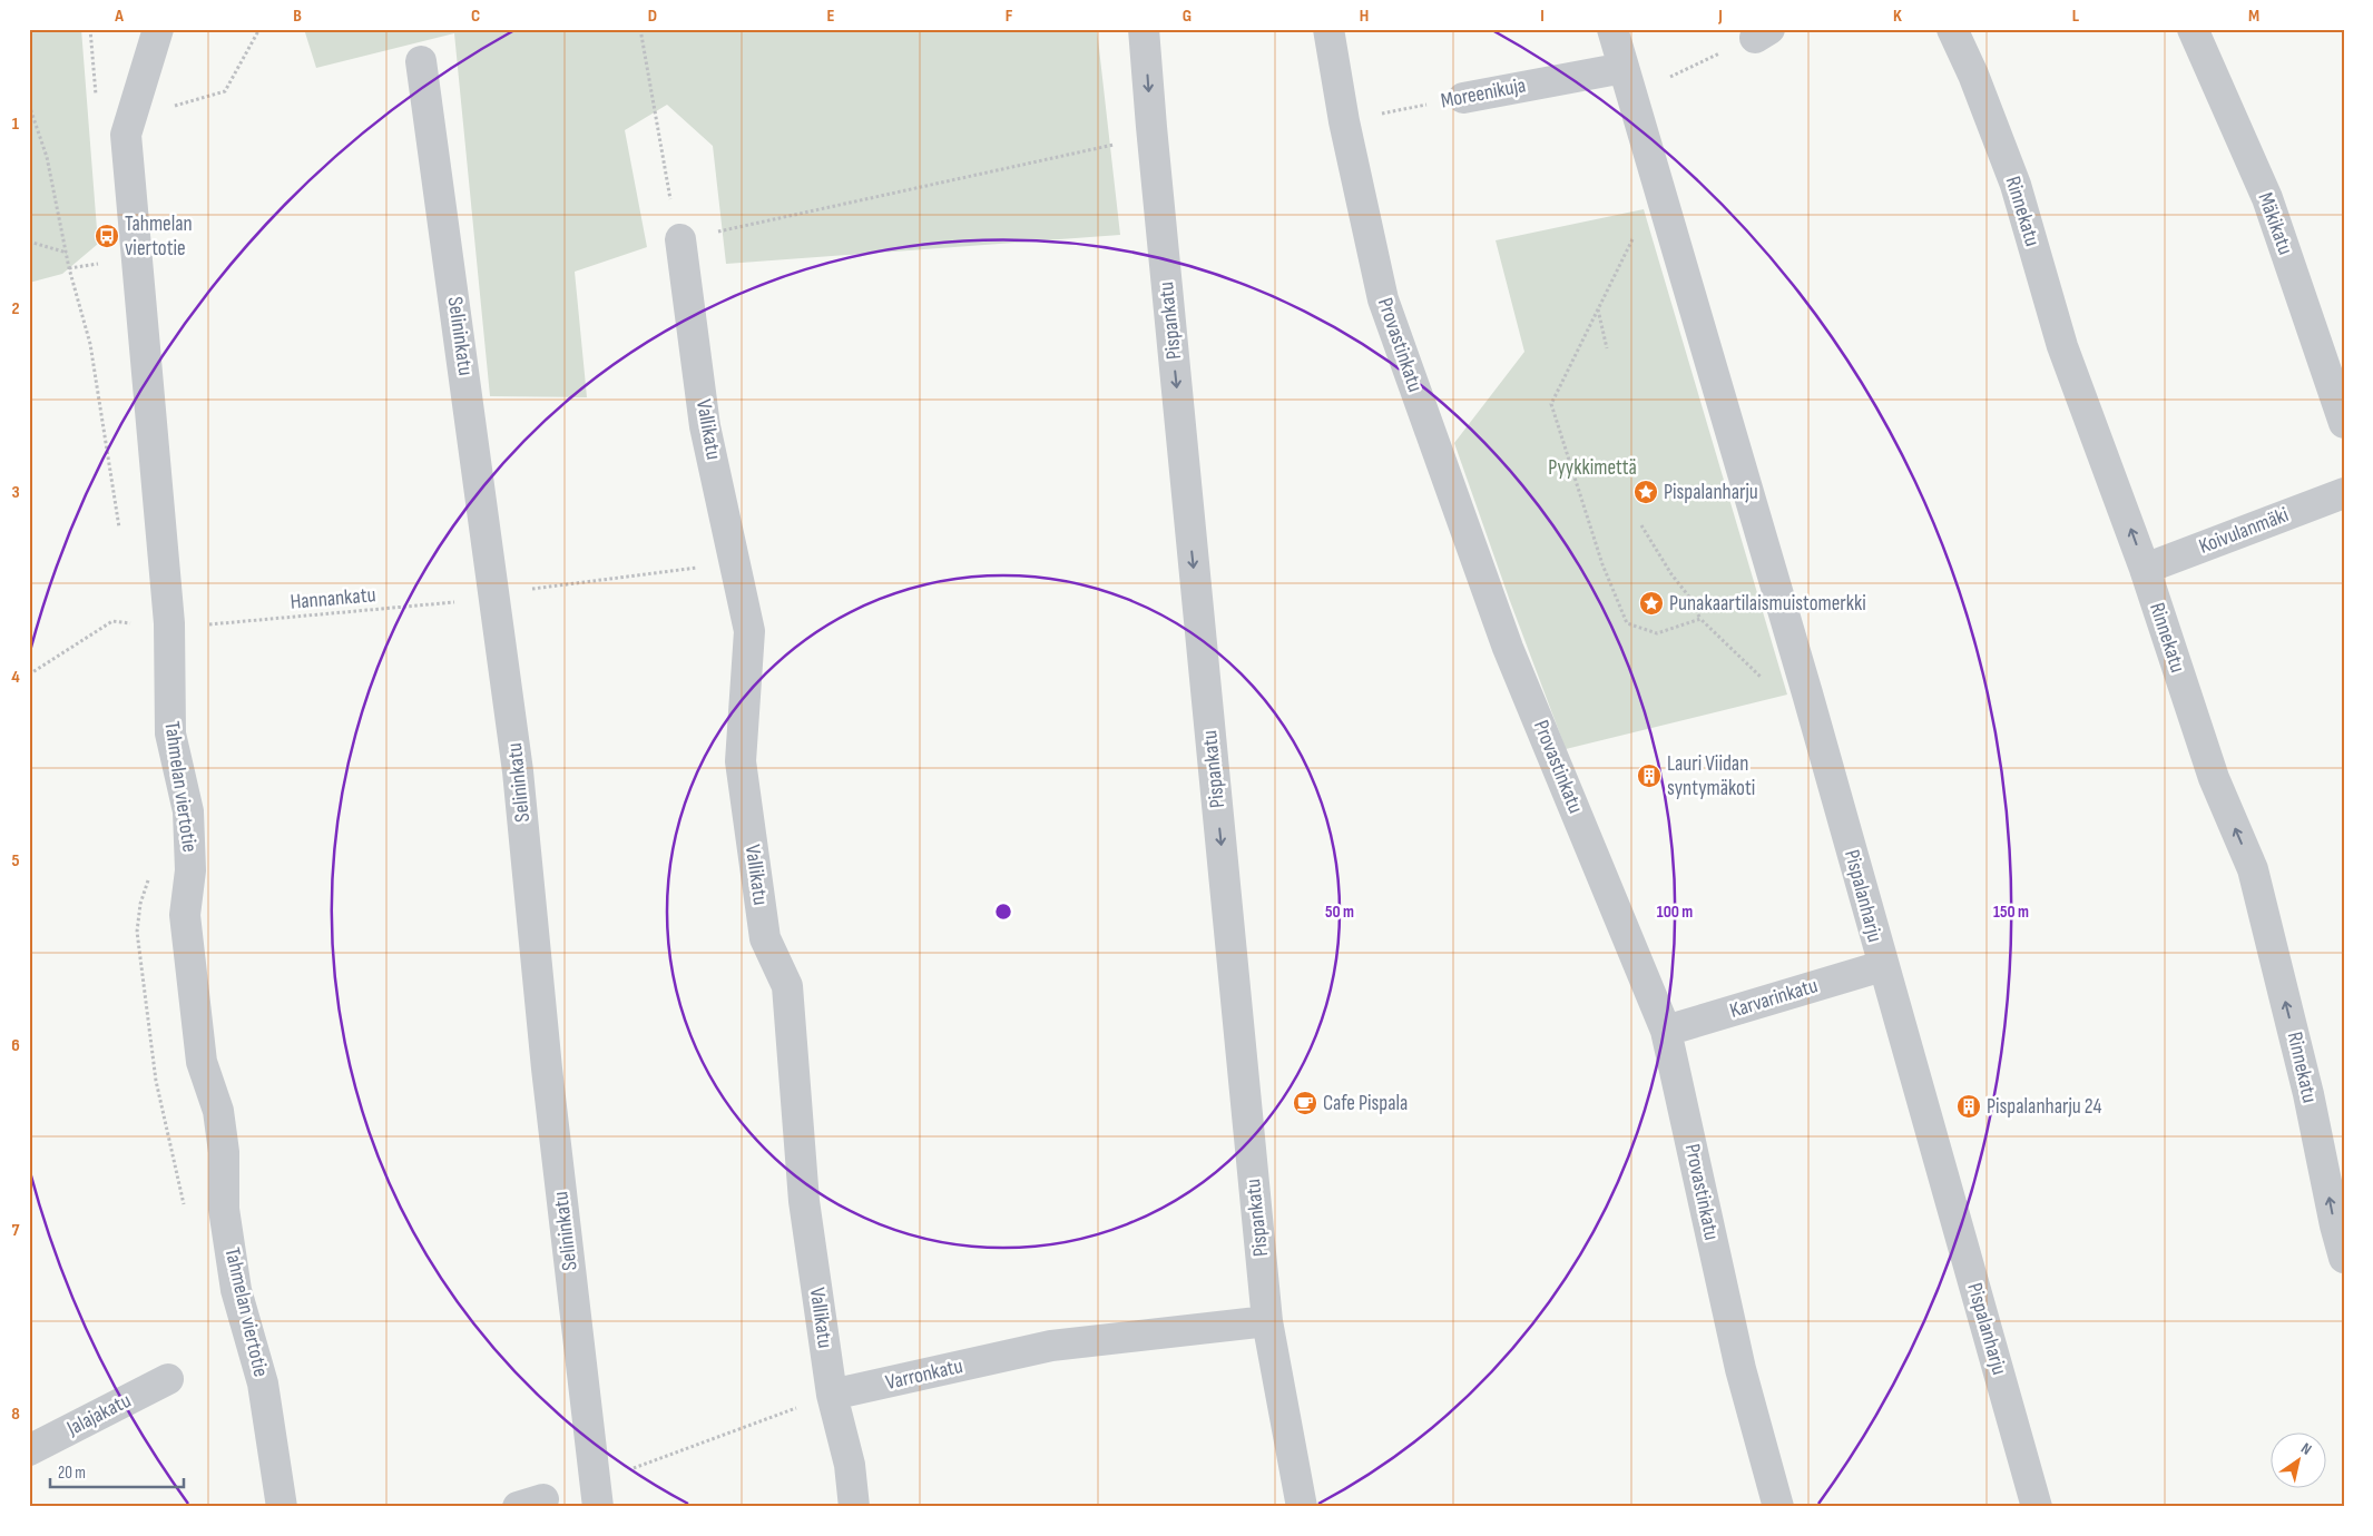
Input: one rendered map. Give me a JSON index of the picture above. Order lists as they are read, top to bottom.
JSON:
{
  "streets": {
    "street": [
      "Moreenikuja",
      "Rinnekatu",
      "Mäkikatu",
      "Pispankatu",
      "Selininkatu",
      "Provastinkatu",
      "Vallikatu",
      "Koivulanmäki",
      "Tahmelan viertotie",
      "Pispalanharju",
      "Karvarinkatu",
      "Varronkatu",
      "Jalajakatu"
    ],
    "path": ["Hannankatu"]
  },
  "crossings": [
    ["Moreenikuja", "Provastinkatu"],
    ["Moreenikuja", "Pispalanharju"],
    ["Rinnekatu", "Koivulanmäki"],
    ["Pispankatu", "Varronkatu"],
    ["Provastinkatu", "Karvarinkatu"],
    ["Vallikatu", "Varronkatu"],
    ["Pispalanharju", "Karvarinkatu"]
  ],
  "one_way": ["Rinnekatu", "Pispankatu"],
  "parks": ["Pyykkimettä"],
  "places": {
    "bus stop": ["Tahmelan viertotie"],
    "place": ["Pispalanharju", "Punakaartilaismuistomerkki"],
    "building": ["Lauri Viidan syntymäkoti", "Pispalanharju 24"],
    "cafe": ["Cafe Pispala"]
  },
  "scale_bar": "20 m",
  "north": "top right",
  "grid": {
    "columns": [
      "A",
      "B",
      "C",
      "D",
      "E",
      "F",
      "G",
      "H",
      "I",
      "J",
      "K",
      "L",
      "M"
    ],
    "rows": [
      "1",
      "2",
      "3",
      "4",
      "5",
      "6",
      "7",
      "8"
    ]
  },
  "rings": ["50 m", "100 m", "150 m"]
}
